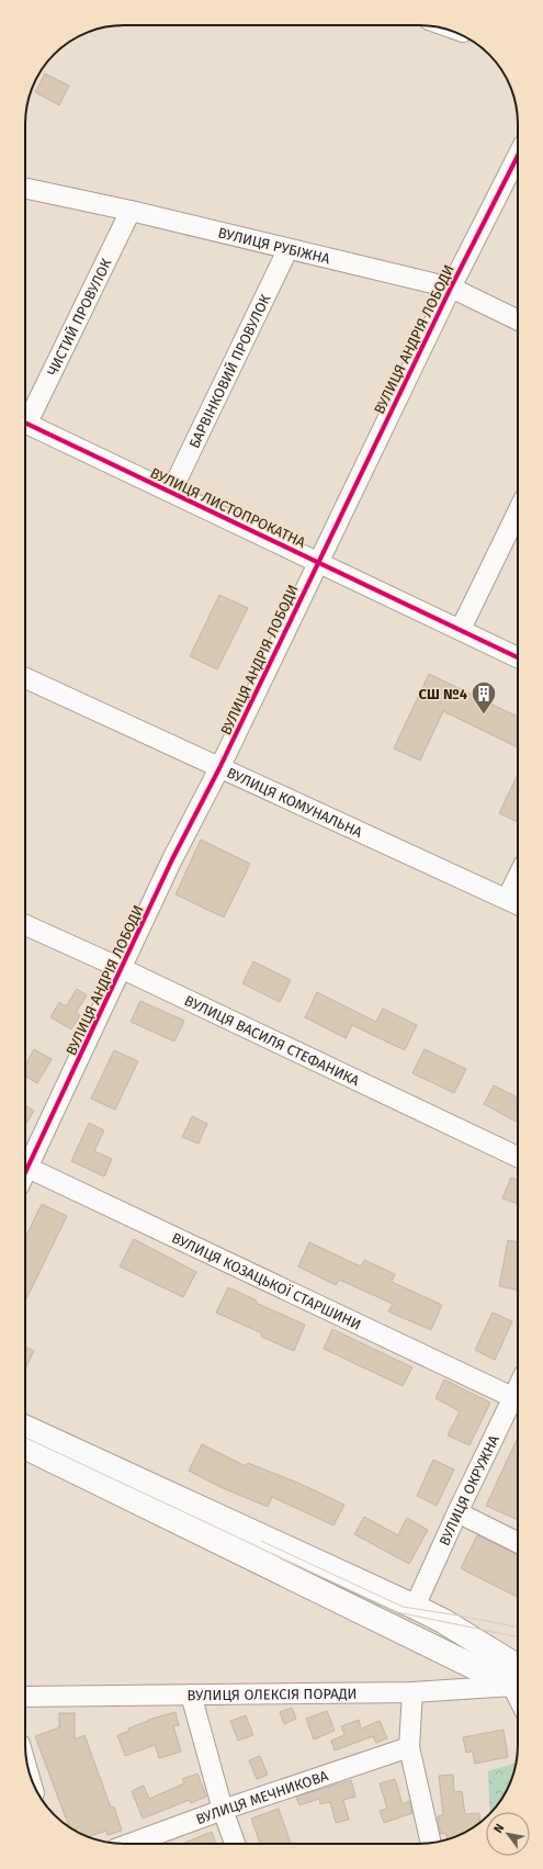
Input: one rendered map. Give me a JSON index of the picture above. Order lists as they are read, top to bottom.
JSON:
{
  "streets": {
    "street": [
      "ВУЛИЦЯ РУБІЖНА",
      "ЧИСТИЙ ПРОВУЛОК",
      "ВУЛИЦЯ АНДРІЯ ЛОБОДИ",
      "БАРВІНКОВИЙ ПРОВУЛОК",
      "ВУЛИЦЯ ЛИСТОПРОКАТНА",
      "ВУЛИЦЯ КОМУНАЛЬНА",
      "ВУЛИЦЯ ВАСИЛЯ СТЕФАНИКА",
      "ВУЛИЦЯ КОЗАЦЬКОЇ СТАРШИНИ",
      "ВУЛИЦЯ ОКРУЖНА",
      "ВУЛИЦЯ ОЛЕКСІЯ ПОРАДИ",
      "ВУЛИЦЯ МЕЧНИКОВА"
    ]
  },
  "crossings": [
    ["ВУЛИЦЯ РУБІЖНА", "ЧИСТИЙ ПРОВУЛОК"],
    ["ВУЛИЦЯ РУБІЖНА", "ВУЛИЦЯ АНДРІЯ ЛОБОДИ"],
    ["ВУЛИЦЯ РУБІЖНА", "БАРВІНКОВИЙ ПРОВУЛОК"],
    ["ВУЛИЦЯ АНДРІЯ ЛОБОДИ", "ВУЛИЦЯ ЛИСТОПРОКАТНА"],
    ["ВУЛИЦЯ АНДРІЯ ЛОБОДИ", "ВУЛИЦЯ КОМУНАЛЬНА"],
    ["ВУЛИЦЯ АНДРІЯ ЛОБОДИ", "ВУЛИЦЯ ВАСИЛЯ СТЕФАНИКА"],
    ["БАРВІНКОВИЙ ПРОВУЛОК", "ВУЛИЦЯ ЛИСТОПРОКАТНА"],
    ["ВУЛИЦЯ КОЗАЦЬКОЇ СТАРШИНИ", "ВУЛИЦЯ ОКРУЖНА"]
  ],
  "places": {
    "building": ["СШ №4"]
  },
  "north": "top left"
}
